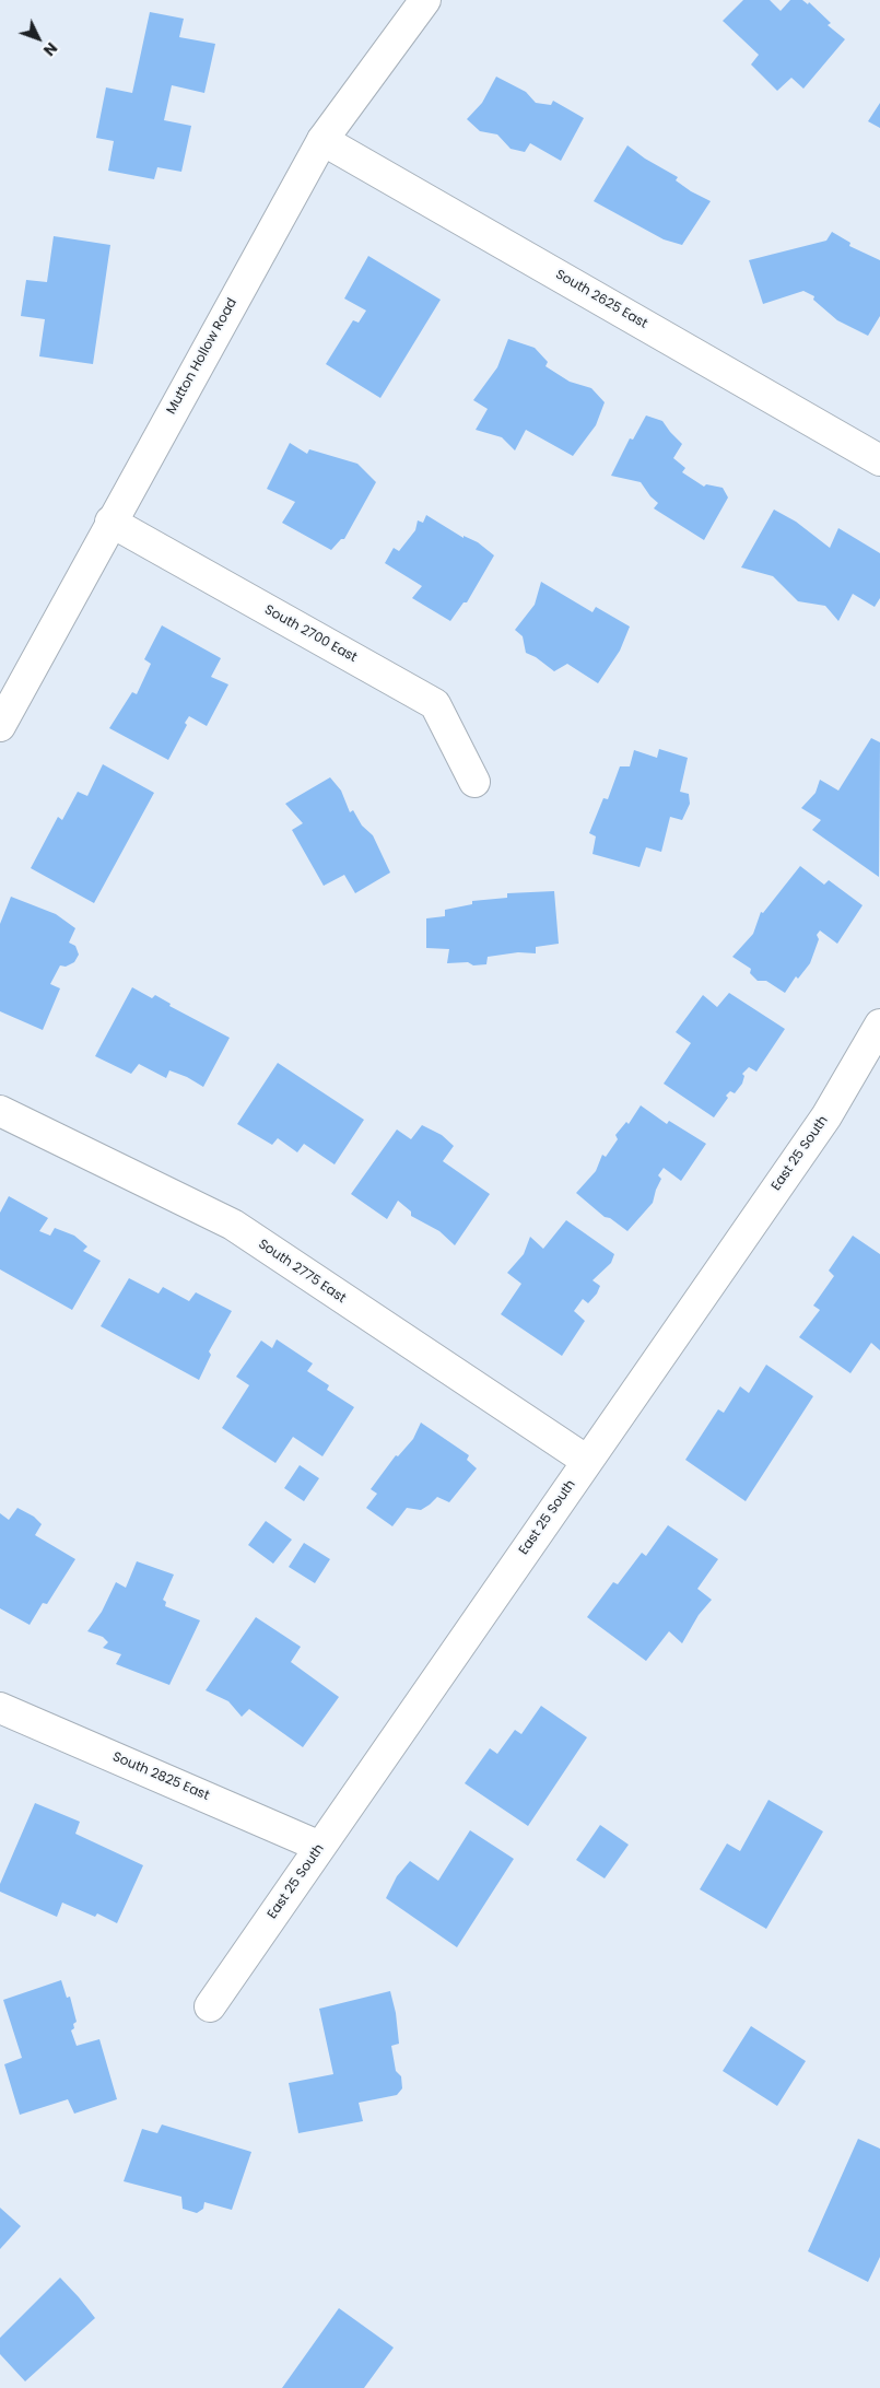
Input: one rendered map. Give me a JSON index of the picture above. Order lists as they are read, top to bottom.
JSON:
{
  "streets": {
    "street": [
      "South 2625 East",
      "Mutton Hollow Road",
      "South 2700 East",
      "East 25 South",
      "South 2775 East",
      "South 2825 East"
    ]
  },
  "crossings": [
    ["South 2625 East", "Mutton Hollow Road"],
    ["Mutton Hollow Road", "South 2700 East"],
    ["East 25 South", "South 2775 East"],
    ["East 25 South", "South 2825 East"]
  ],
  "north": "bottom right"
}
